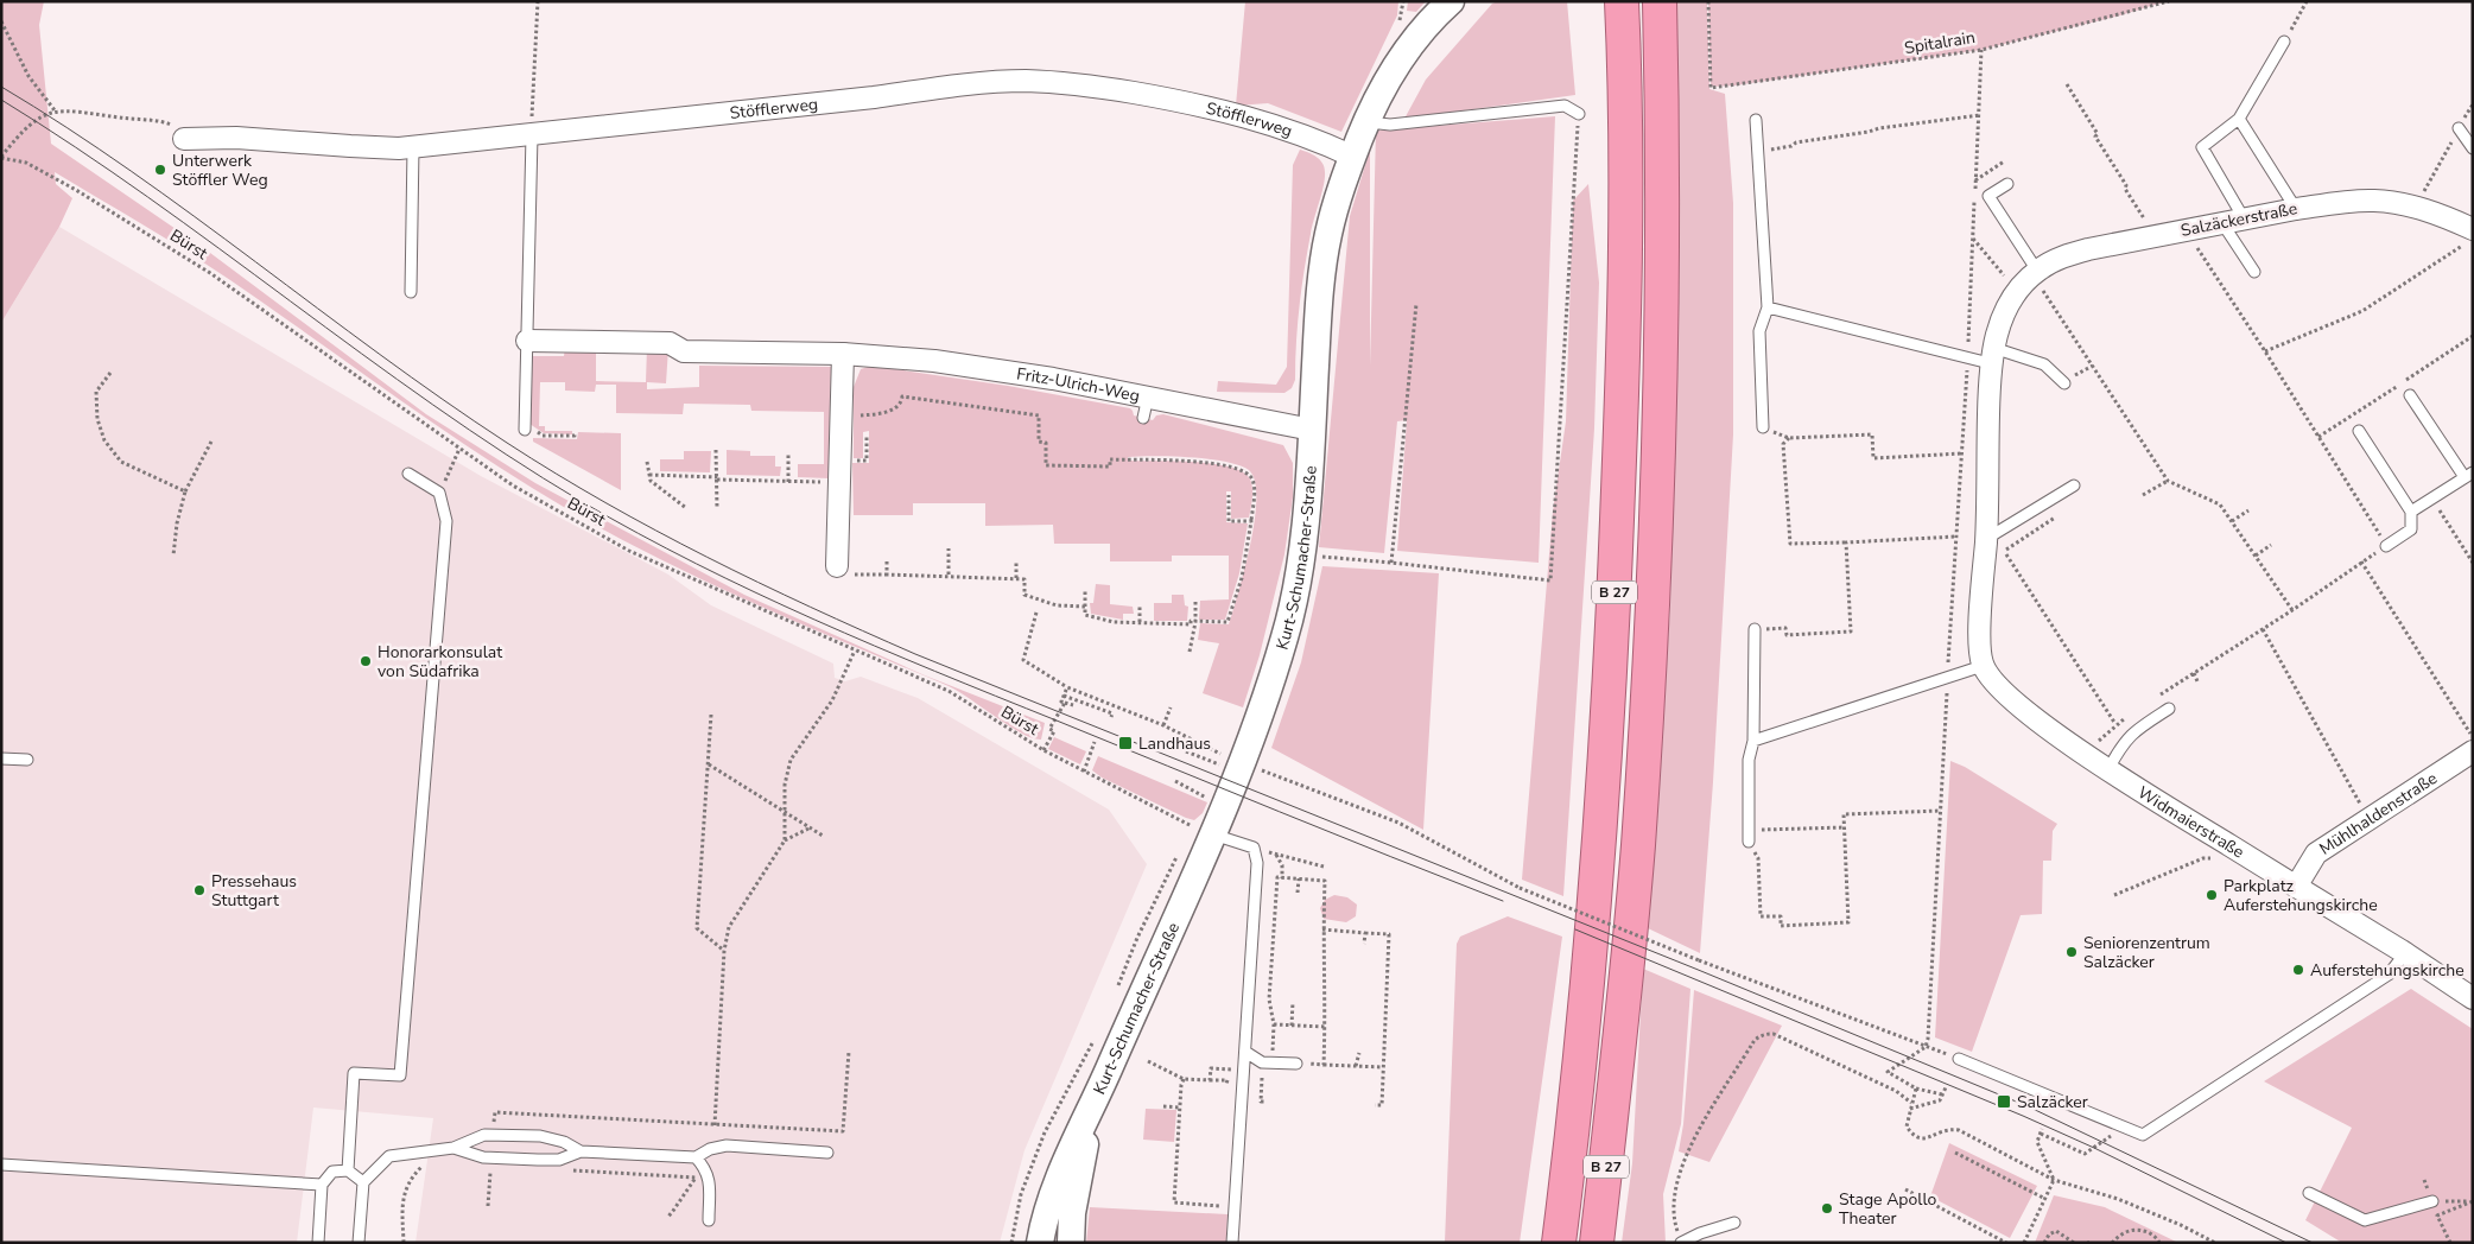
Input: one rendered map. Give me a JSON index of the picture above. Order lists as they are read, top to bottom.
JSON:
{
  "streets": {
    "highway": ["B 27"],
    "street": [
      "Stöfflerweg",
      "Salzäckerstraße",
      "Fritz-Ulrich-Weg",
      "Kurt-Schumacher-Straße",
      "Mühlhaldenstraße",
      "Widmaierstraße"
    ],
    "path": ["Spitalrain", "Bürst"]
  },
  "crossings": [
    ["Stöfflerweg", "Kurt-Schumacher-Straße"],
    ["Bürst", "Kurt-Schumacher-Straße"],
    ["Fritz-Ulrich-Weg", "Kurt-Schumacher-Straße"],
    ["Mühlhaldenstraße", "Widmaierstraße"]
  ],
  "places": {
    "other": [
      "Unterwerk Stöffler Weg",
      "Honorarkonsulat von Südafrika",
      "Pressehaus Stuttgart",
      "Parkplatz Auferstehungskirche",
      "Seniorenzentrum Salzäcker",
      "Auferstehungskirche",
      "Stage Apollo Theater"
    ],
    "transit": ["Landhaus", "Salzäcker"]
  }
}
